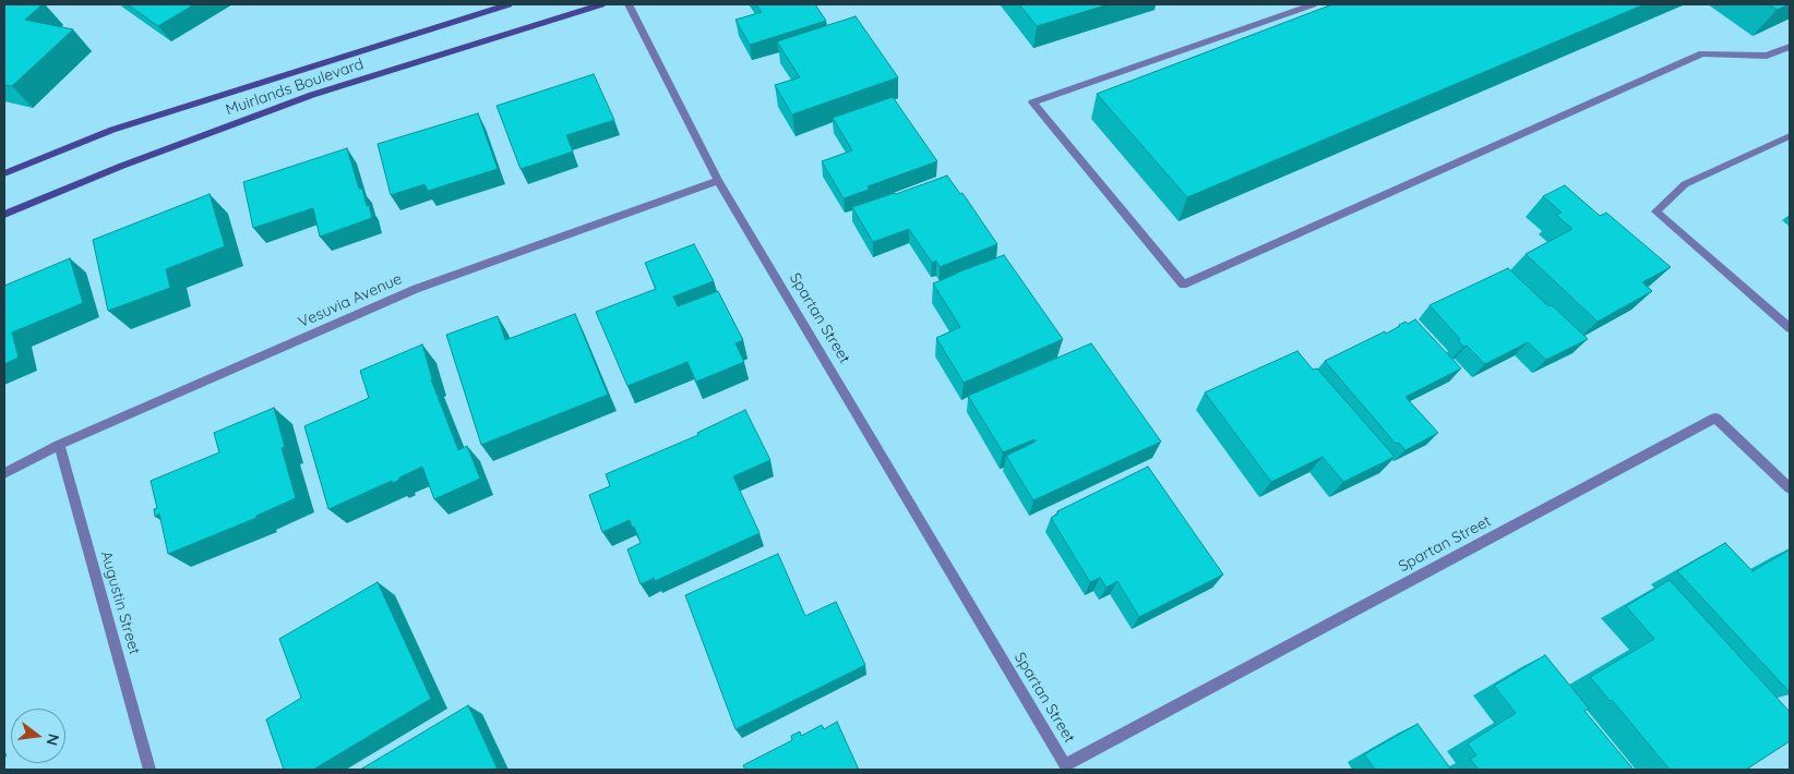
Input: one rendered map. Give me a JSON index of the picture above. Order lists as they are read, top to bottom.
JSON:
{
  "streets": {
    "main road": ["Muirlands Boulevard"],
    "street": ["Vesuvia Avenue", "Spartan Street", "Augustin Street"]
  },
  "crossings": [
    ["Vesuvia Avenue", "Spartan Street"],
    ["Vesuvia Avenue", "Augustin Street"]
  ],
  "north": "right"
}
